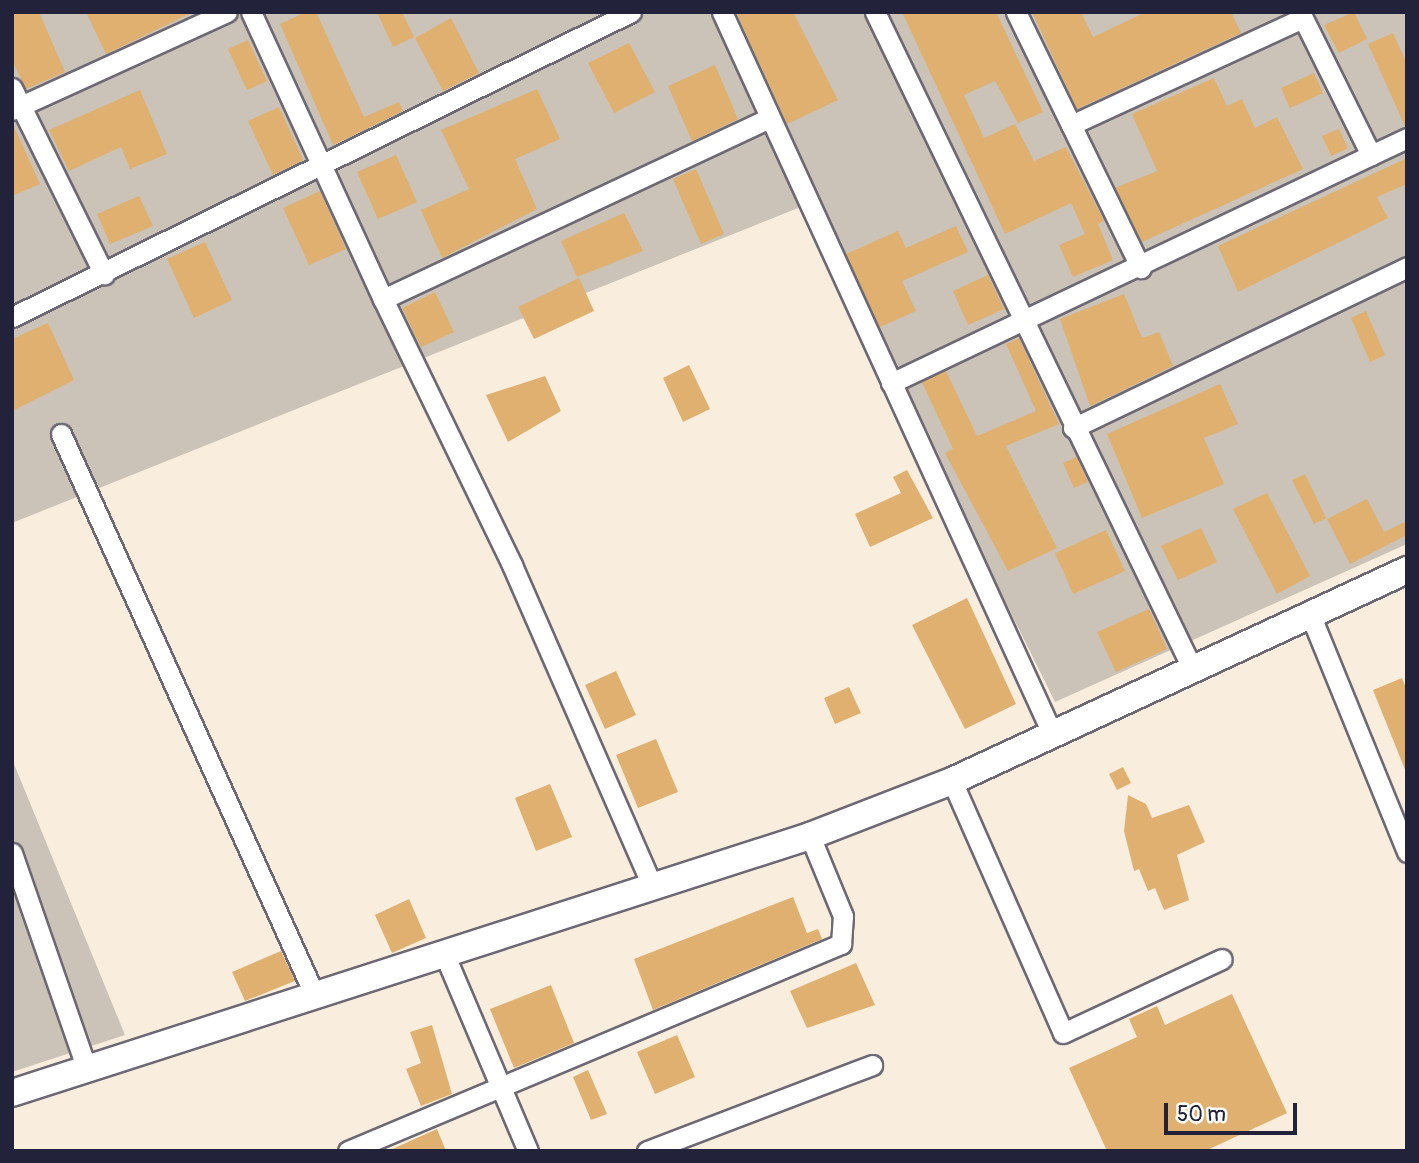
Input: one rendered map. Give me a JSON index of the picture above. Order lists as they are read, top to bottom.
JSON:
{
  "scale_bar": "50 m"
}
